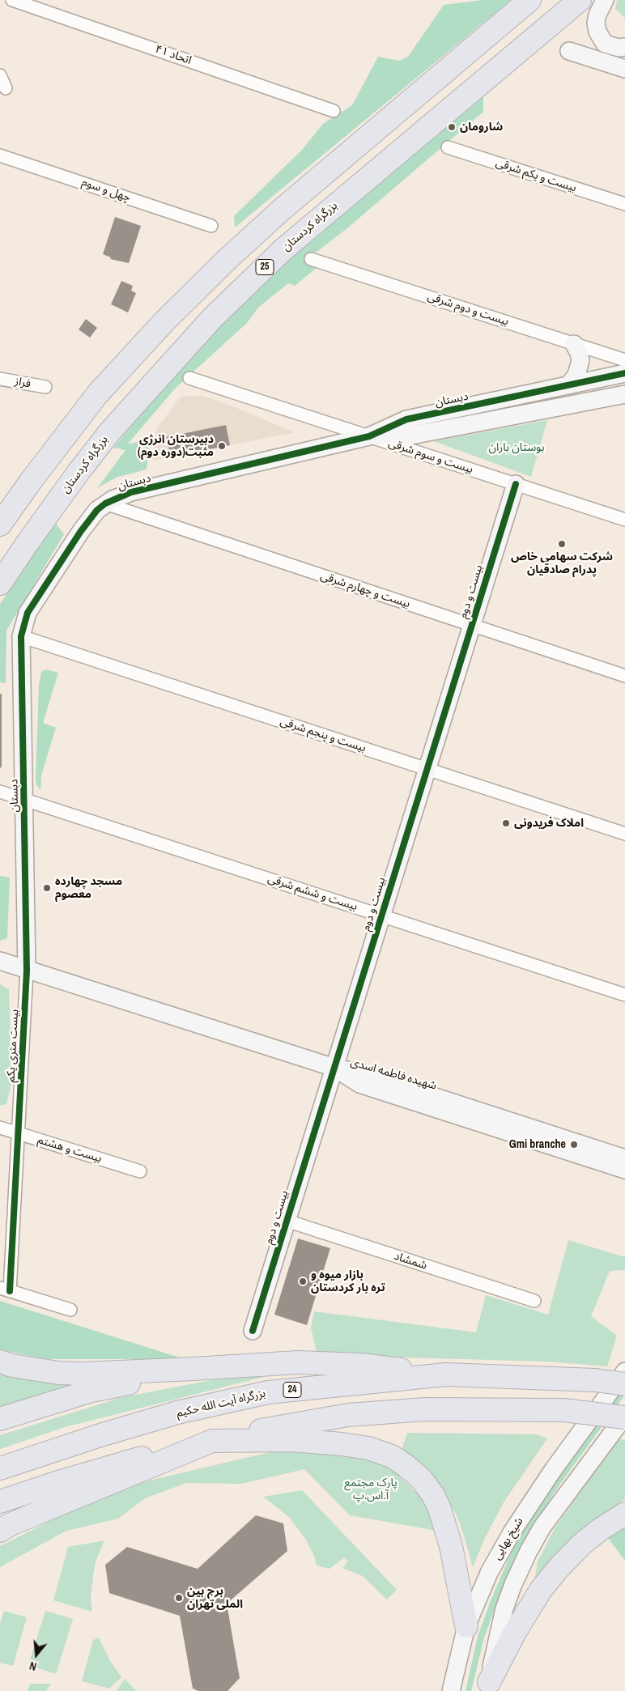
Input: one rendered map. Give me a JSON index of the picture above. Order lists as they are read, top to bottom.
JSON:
{
  "streets": {
    "highway": [
      "بزرگراه کردستان",
      "25",
      "24",
      "بزرگراه آیت الله حکیم"
    ],
    "street": [
      "اتحاد ۴۱",
      "بیست و یکم شرقی",
      "چهل و سوم",
      "بیست و دوم شرقی",
      "فراز",
      "دبستان",
      "بیست و سوم شرقی",
      "بیست و چهارم شرقی",
      "بیست و دوم",
      "بیست و پنجم شرقی",
      "بیست و ششم شرقی",
      "بیست متری یکم",
      "شهیده فاطمه اسدی",
      "بیست و هشتم",
      "شمشاد",
      "شیخ بهایی"
    ]
  },
  "crossings": [
    ["دبستان", "بیست و سوم شرقی"],
    ["دبستان", "بیست و چهارم شرقی"],
    ["دبستان", "بیست و پنجم شرقی"],
    ["دبستان", "بیست و ششم شرقی"],
    ["دبستان", "بیست متری یکم"],
    ["دبستان", "شهیده فاطمه اسدی"],
    ["بیست و سوم شرقی", "بیست و دوم"],
    ["بیست و چهارم شرقی", "بیست و دوم"],
    ["بیست و دوم", "بیست و پنجم شرقی"],
    ["بیست و دوم", "بیست و ششم شرقی"],
    ["بیست و دوم", "شهیده فاطمه اسدی"],
    ["بیست و دوم", "شمشاد"],
    ["بیست متری یکم", "شهیده فاطمه اسدی"],
    ["بیست متری یکم", "بیست و هشتم"]
  ],
  "parks": ["بوستان باران", "پارک مجتمع آ.اس.پ"],
  "places": [
    "شارومان",
    "دبیرستان انرژی مثبت(دوره دوم)",
    "شرکت سهامی خاص پدرام صادقیان",
    "املاک فریدونی",
    "مسجد چهارده معصوم",
    "Gmi branche",
    "بازار میوه و تره بار کردستان",
    "برج بین الملی تهران"
  ],
  "north": "bottom"
}
